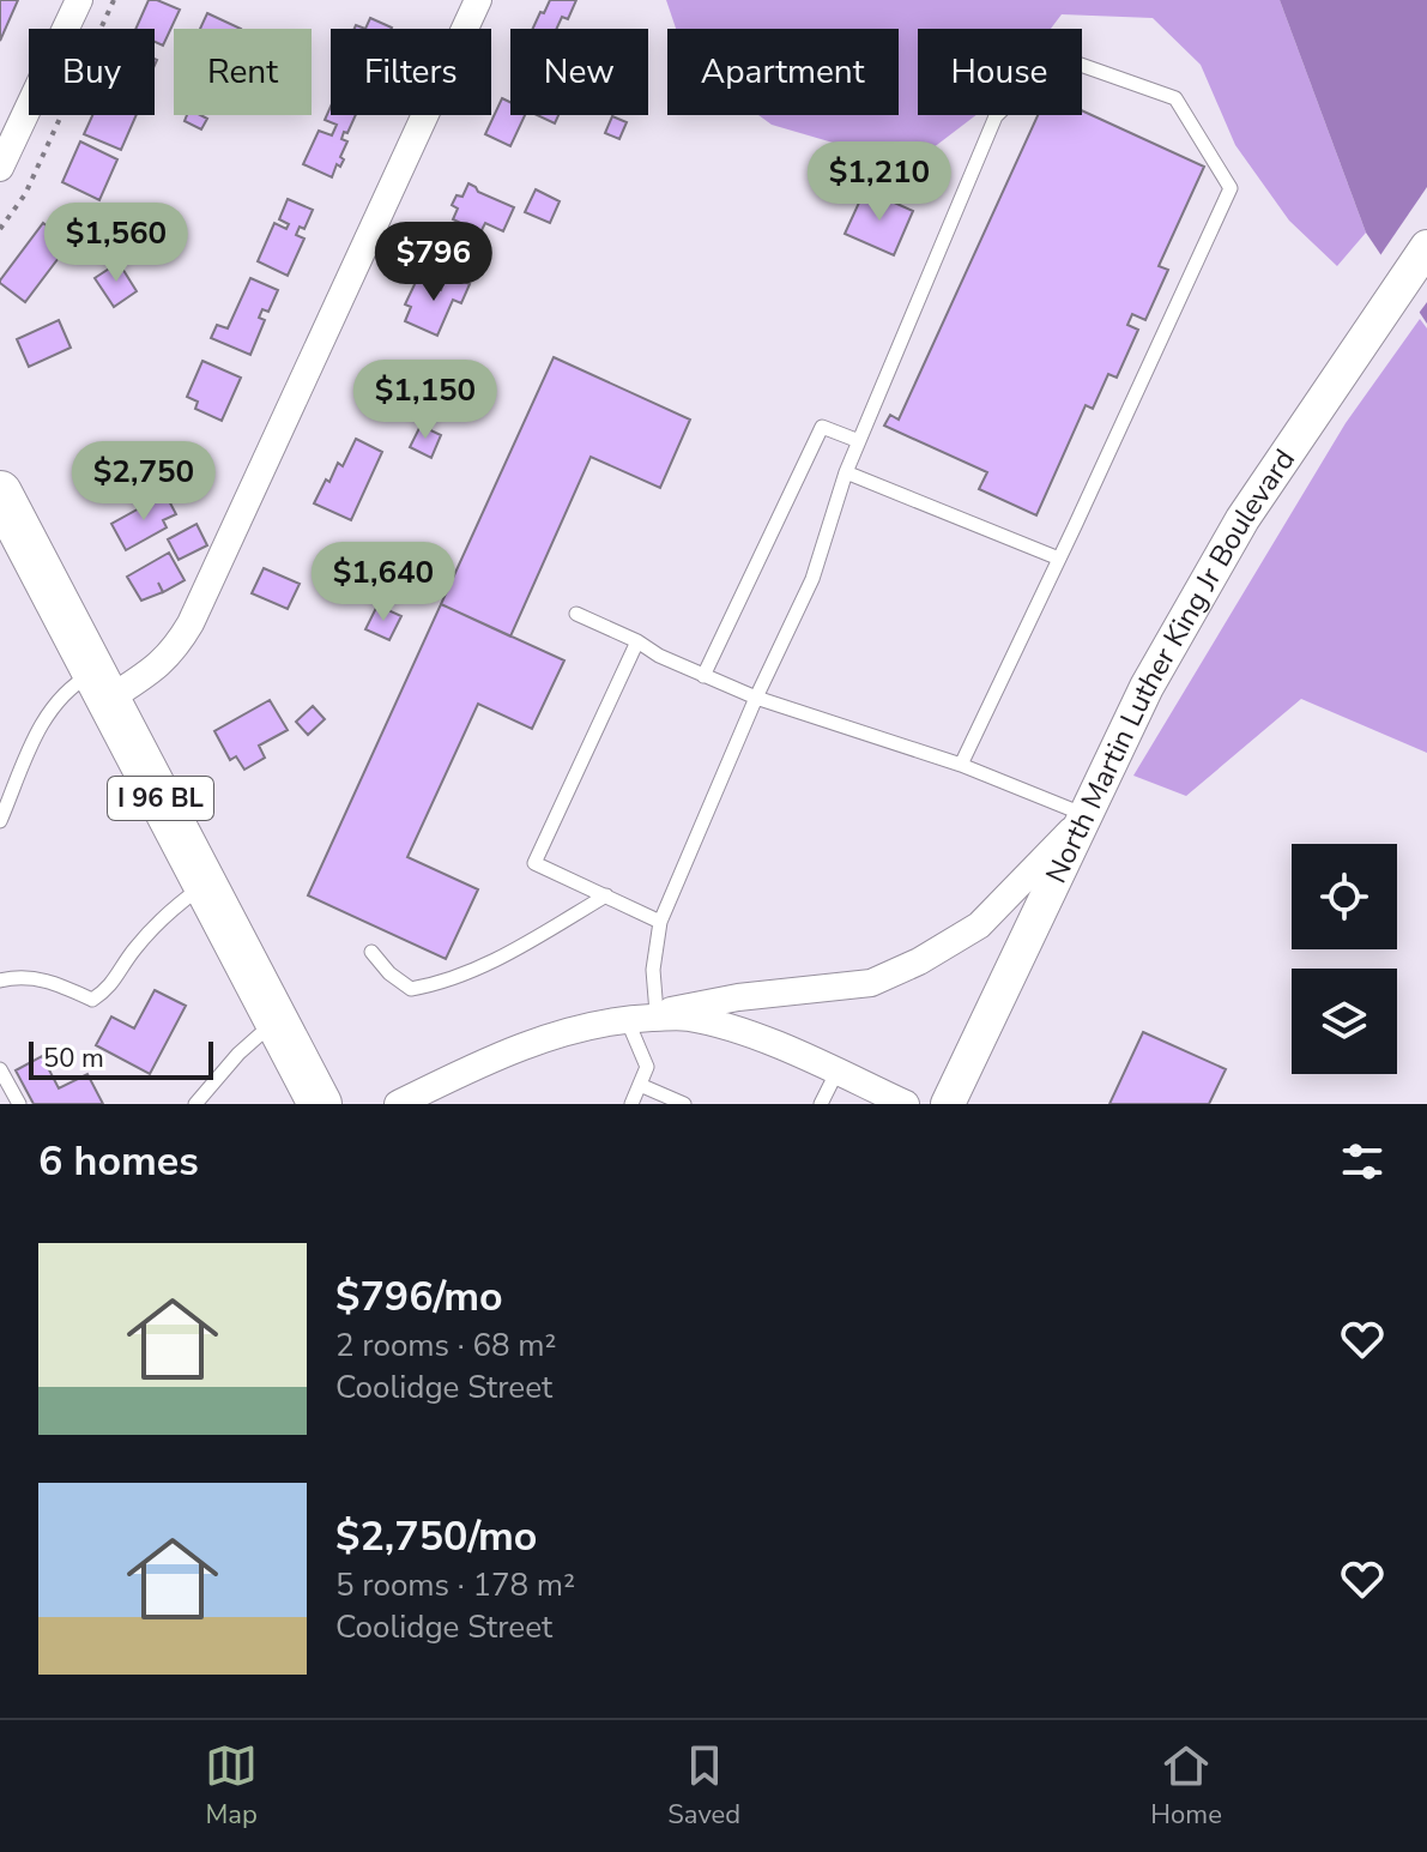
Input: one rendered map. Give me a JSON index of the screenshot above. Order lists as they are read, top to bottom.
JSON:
{
  "streets": {
    "main road": ["I 96 BL"],
    "street": ["North Martin Luther King Jr Boulevard"]
  },
  "scale_bar": "50 m",
  "page": {
    "chip": [
      "Buy",
      "Rent",
      "Filters",
      "New",
      "Apartment",
      "House"
    ],
    "price": [
      "$1,210",
      "$1,560",
      "$796",
      "$1,150",
      "$2,750",
      "$1,640"
    ],
    "scale": "50 m",
    "heading": "6 homes",
    "list": [
      {
        "name": "$796/mo",
        "note": "2 rooms · 68 m² · Coolidge Street"
      },
      {
        "name": "$2,750/mo",
        "note": "5 rooms · 178 m² · Coolidge Street"
      }
    ],
    "tabs": ["Map", "Saved", "Home"]
  }
}
